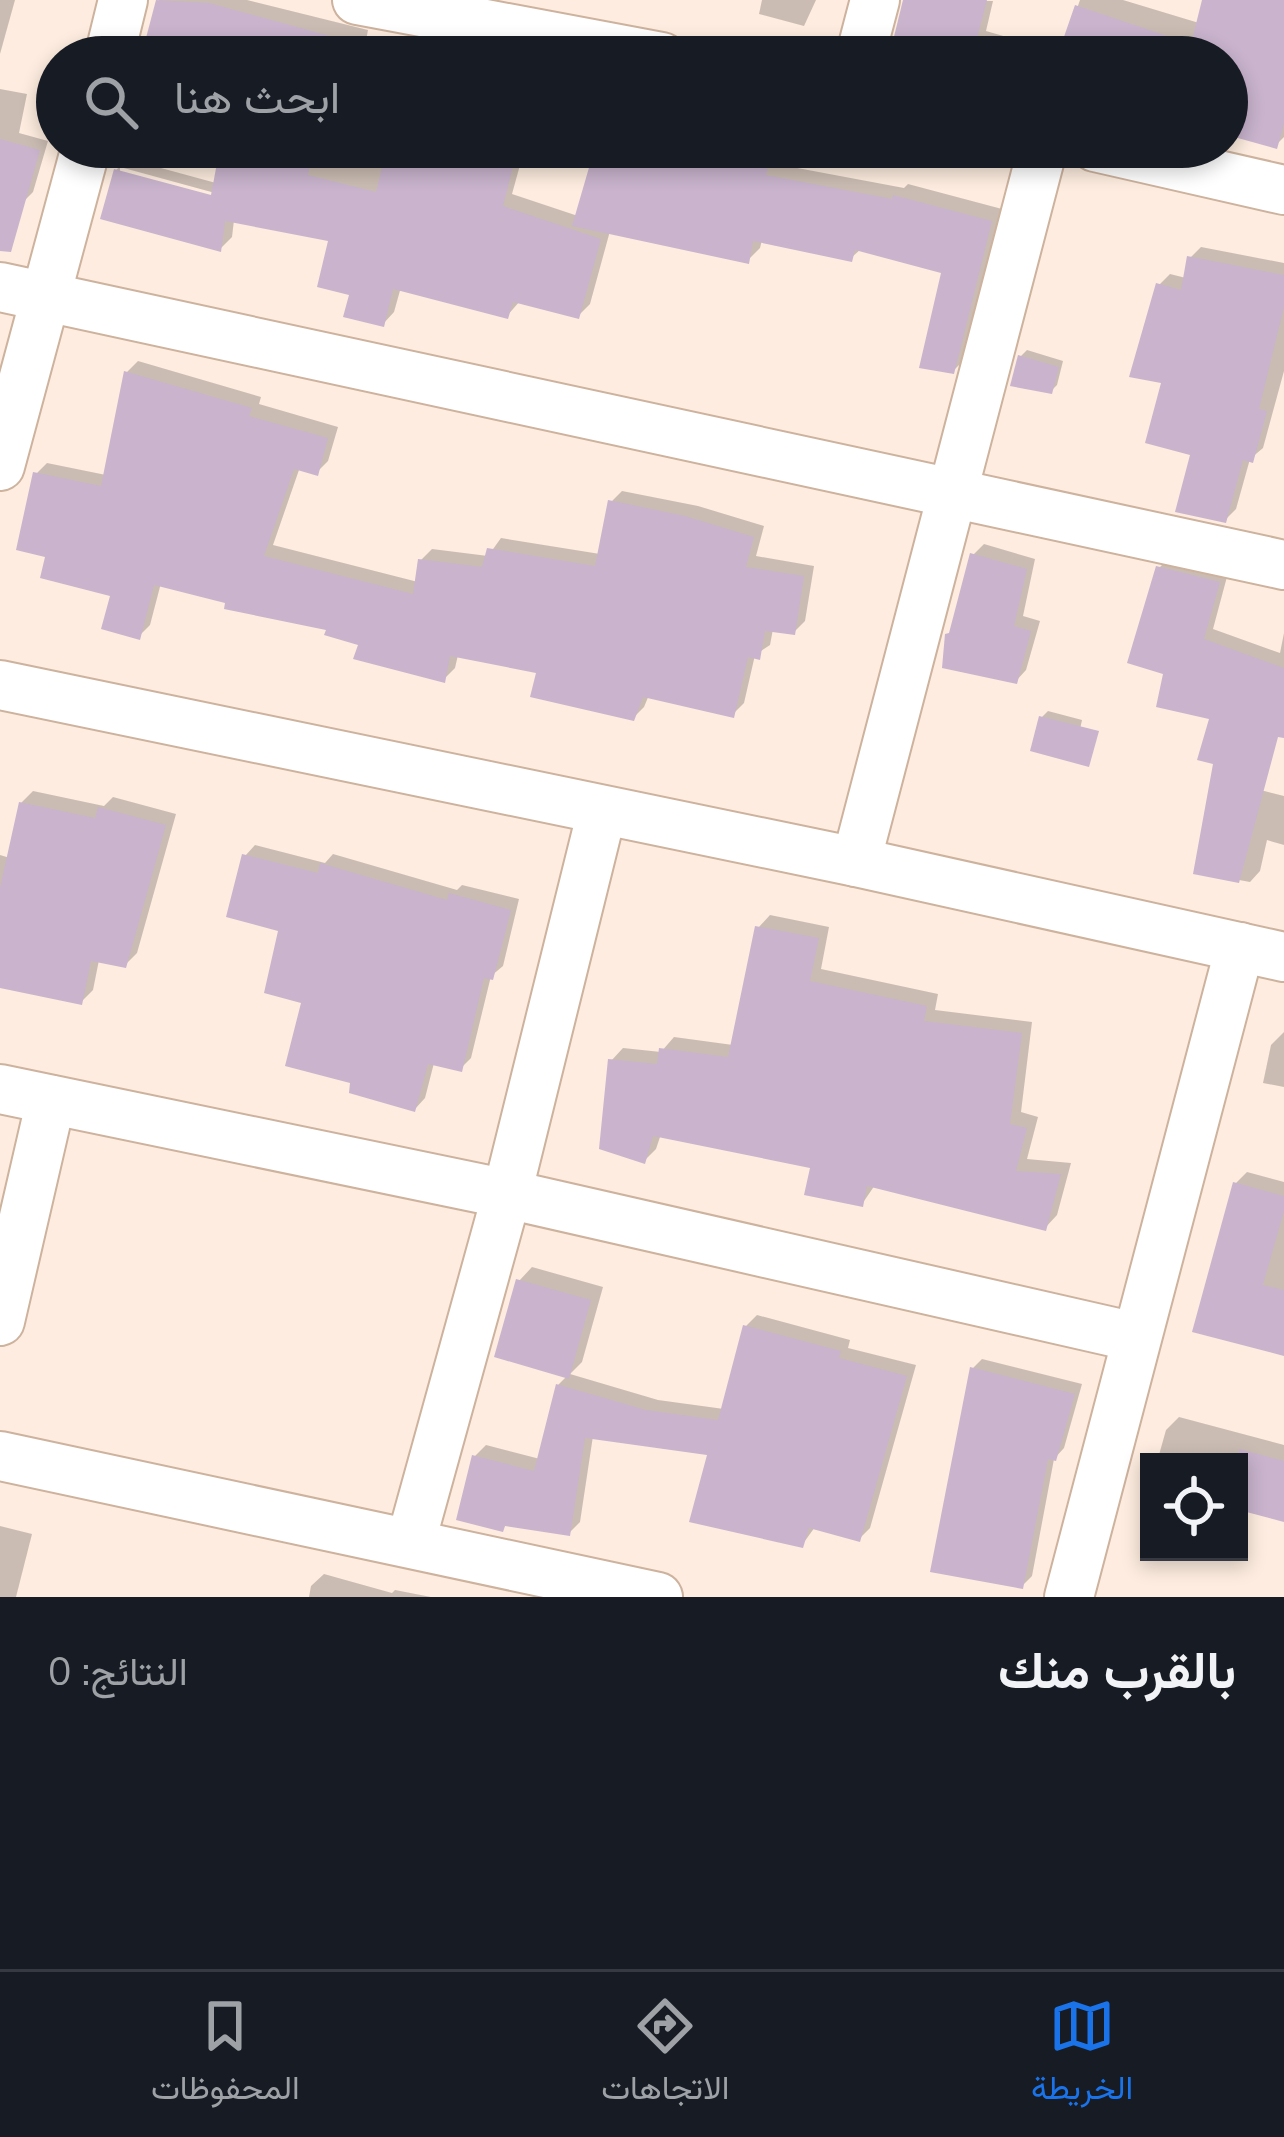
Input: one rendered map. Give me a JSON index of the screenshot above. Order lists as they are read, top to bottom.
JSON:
{
  "page": {
    "search": "ابحث هنا",
    "heading": ["بالقرب منك", "النتائج: 0"],
    "nav": ["الخريطة", "الاتجاهات", "المحفوظات"]
  }
}
